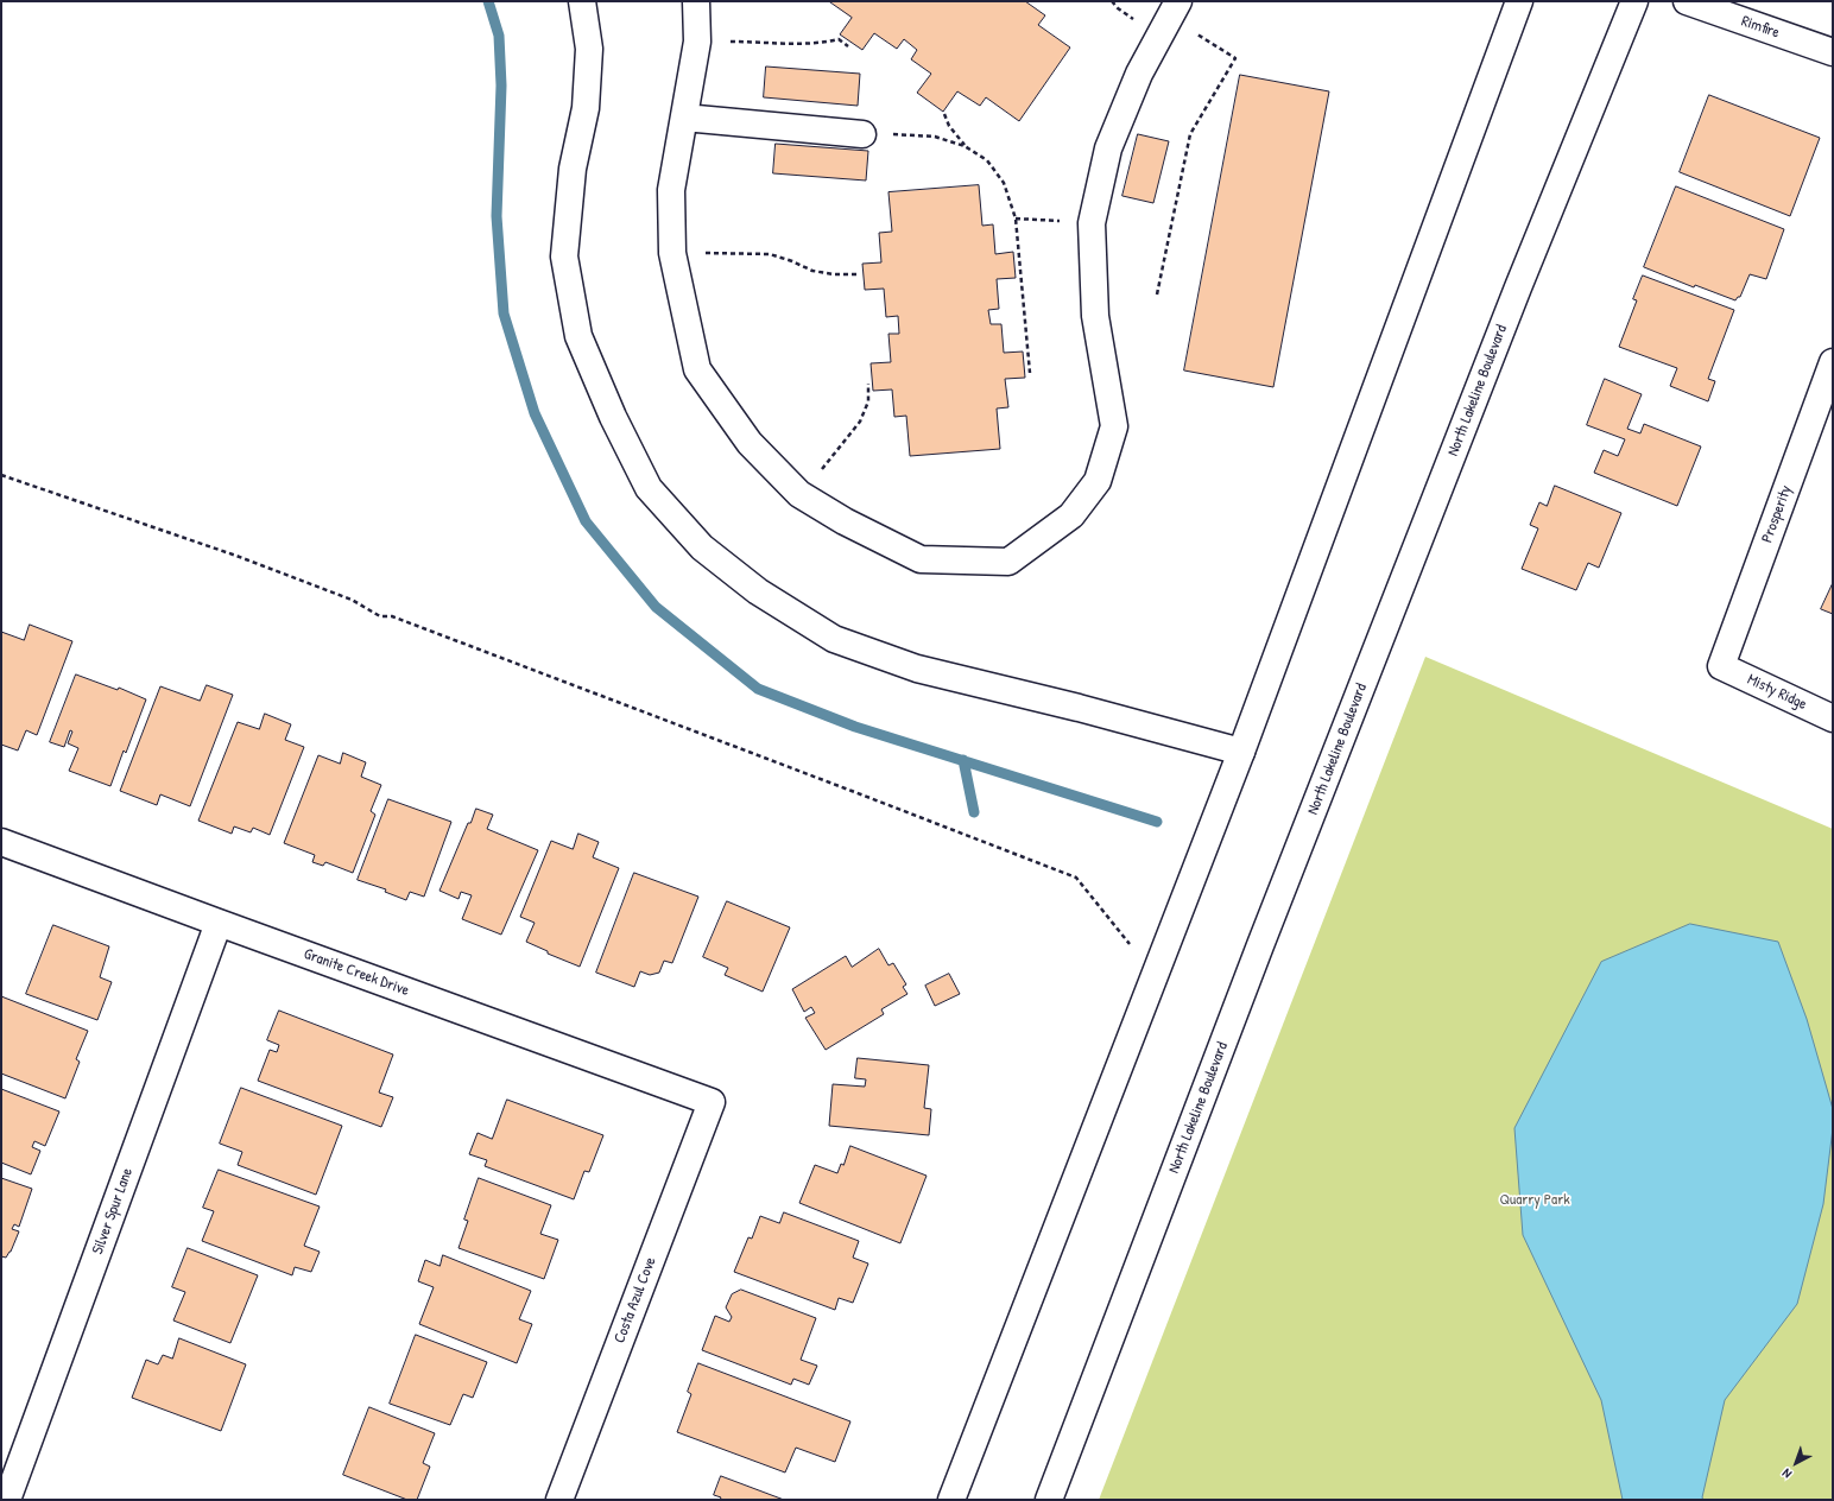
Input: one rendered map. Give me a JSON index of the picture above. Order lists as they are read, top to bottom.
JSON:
{
  "streets": {
    "main road": [
      "Rimfire",
      "North Lakeline Boulevard",
      "Prosperity",
      "Misty Ridge",
      "Granite Creek Drive",
      "Silver Spur Lane",
      "Costa Azul Cove"
    ]
  },
  "crossings": [
    ["Prosperity", "Misty Ridge"],
    ["Granite Creek Drive", "Silver Spur Lane"],
    ["Granite Creek Drive", "Costa Azul Cove"]
  ],
  "parks": ["Quarry Park"],
  "north": "bottom left"
}
